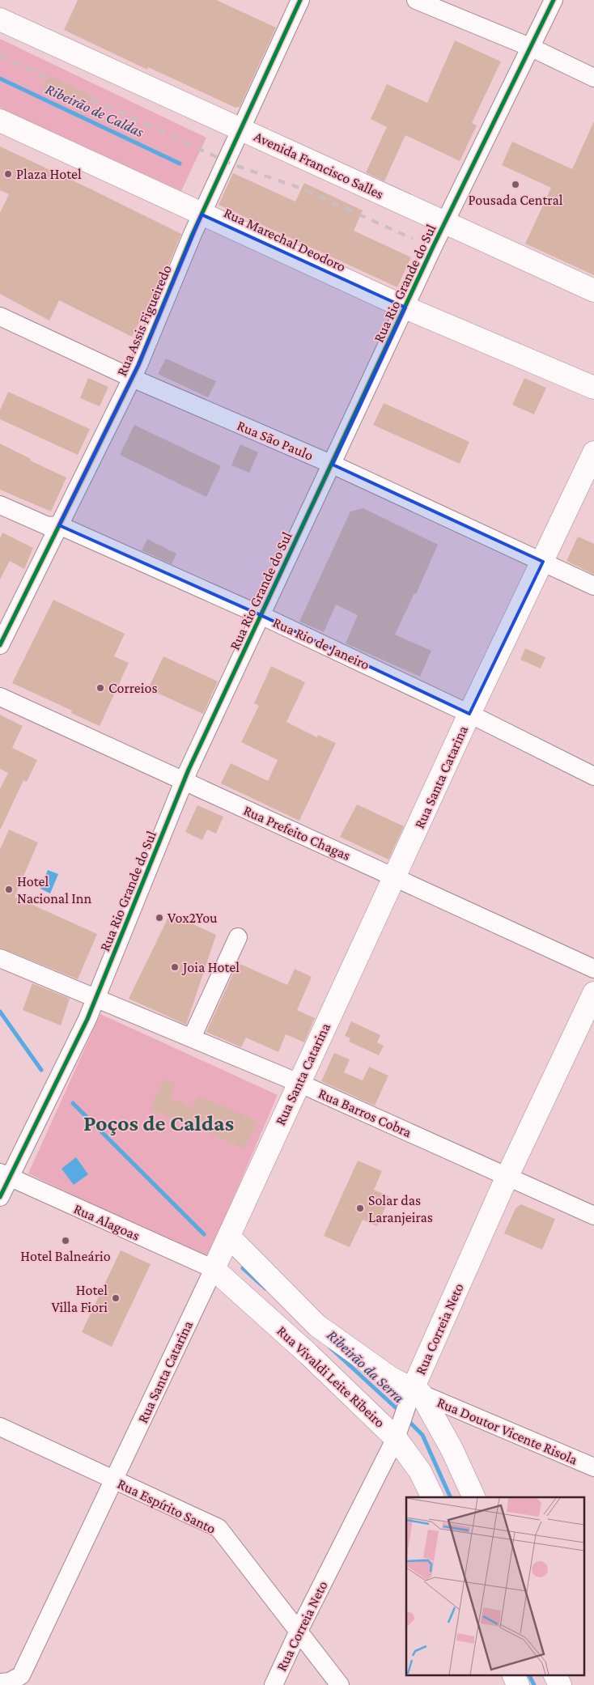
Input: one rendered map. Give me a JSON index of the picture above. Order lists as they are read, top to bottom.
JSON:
{
  "streets": {
    "main road": [
      "Avenida Francisco Salles",
      "Rua Marechal Deodoro",
      "Rua Santa Catarina",
      "Rua Correia Neto",
      "Rua Vivaldi Leite Ribeiro"
    ],
    "street": [
      "Rua Rio Grande do Sul",
      "Rua Assis Figueiredo",
      "Rua São Paulo",
      "Rua Rio de Janeiro",
      "Rua Prefeito Chagas",
      "Rua Barros Cobra",
      "Rua Alagoas",
      "Rua Doutor Vicente Risola",
      "Rua Espírito Santo"
    ]
  },
  "crossings": [
    ["Avenida Francisco Salles", "Rua Rio Grande do Sul"],
    ["Avenida Francisco Salles", "Rua Assis Figueiredo"],
    ["Rua Marechal Deodoro", "Rua Rio Grande do Sul"],
    ["Rua Marechal Deodoro", "Rua Assis Figueiredo"],
    ["Rua Rio Grande do Sul", "Rua São Paulo"],
    ["Rua Rio Grande do Sul", "Rua Rio de Janeiro"],
    ["Rua Rio Grande do Sul", "Rua Prefeito Chagas"],
    ["Rua Rio Grande do Sul", "Rua Barros Cobra"],
    ["Rua Rio Grande do Sul", "Rua Alagoas"],
    ["Rua Assis Figueiredo", "Rua São Paulo"],
    ["Rua Assis Figueiredo", "Rua Rio de Janeiro"],
    ["Rua São Paulo", "Rua Santa Catarina"],
    ["Rua Rio de Janeiro", "Rua Santa Catarina"],
    ["Rua Santa Catarina", "Rua Prefeito Chagas"],
    ["Rua Santa Catarina", "Rua Barros Cobra"],
    ["Rua Santa Catarina", "Rua Alagoas"],
    ["Rua Santa Catarina", "Rua Vivaldi Leite Ribeiro"],
    ["Rua Santa Catarina", "Rua Espírito Santo"],
    ["Rua Barros Cobra", "Rua Correia Neto"],
    ["Rua Alagoas", "Rua Vivaldi Leite Ribeiro"],
    ["Rua Correia Neto", "Rua Vivaldi Leite Ribeiro"],
    ["Rua Correia Neto", "Rua Doutor Vicente Risola"],
    ["Rua Correia Neto", "Rua Espírito Santo"]
  ],
  "districts": ["Poços de Caldas"],
  "water": ["Ribeirão de Caldas", "Ribeirão da Serra"],
  "places": [
    "Plaza Hotel",
    "Pousada Central",
    "Correios",
    "Hotel Nacional Inn",
    "Vox2You",
    "Joia Hotel",
    "Solar das Laranjeiras",
    "Hotel Balneário",
    "Hotel Villa Fiori"
  ]
}
